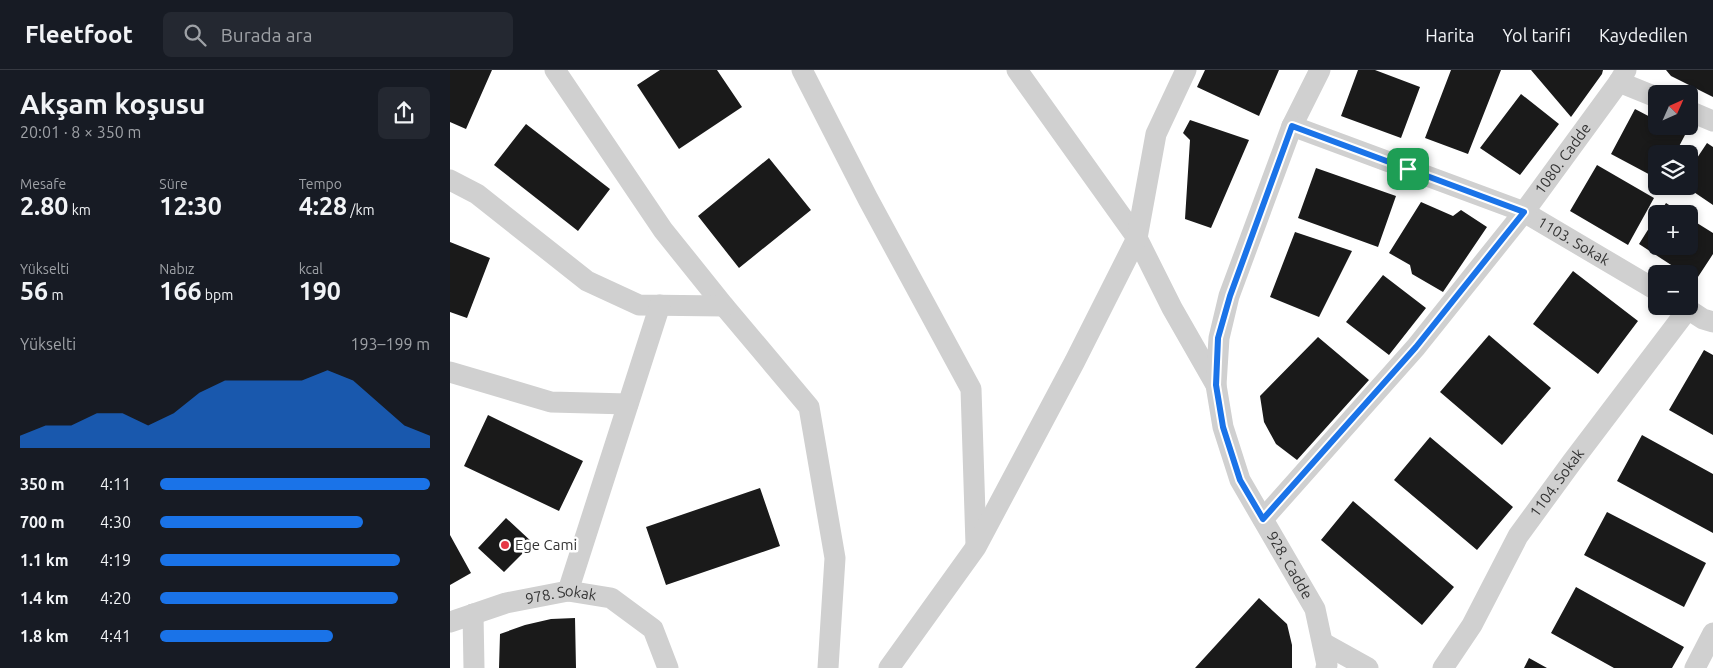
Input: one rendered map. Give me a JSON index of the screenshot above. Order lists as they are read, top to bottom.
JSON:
{
  "streets": {
    "street": [
      "1080. Cadde",
      "1103. Sokak",
      "1104. Sokak",
      "928. Cadde",
      "978. Sokak"
    ]
  },
  "crossings": [
    ["1080. Cadde", "1103. Sokak"],
    ["1080. Cadde", "928. Cadde"],
    ["1103. Sokak", "928. Cadde"]
  ],
  "places": ["Ege Cami"],
  "north": "top right",
  "page": {
    "header": "Fleetfoot",
    "search": "Burada ara",
    "nav": ["Harita", "Yol tarifi", "Kaydedilen"],
    "heading": ["Akşam koşusu", "20:01 · 8 × 350 m"],
    "map_buttons": ["+", "−"],
    "stats": [
      ["Mesafe", "2.80 km"],
      ["Süre", "12:30"],
      ["Tempo", "4:28 /km"],
      ["Yükselti", "56 m"],
      ["Nabız", "166 bpm"],
      ["kcal", "190"]
    ],
    "chart": ["Yükselti", "193–199 m"],
    "list": [
      {
        "name": "350 m",
        "note": "4:11"
      },
      {
        "name": "700 m",
        "note": "4:30"
      },
      {
        "name": "1.1 km",
        "note": "4:19"
      },
      {
        "name": "1.4 km",
        "note": "4:20"
      },
      {
        "name": "1.8 km",
        "note": "4:41"
      }
    ]
  }
}
